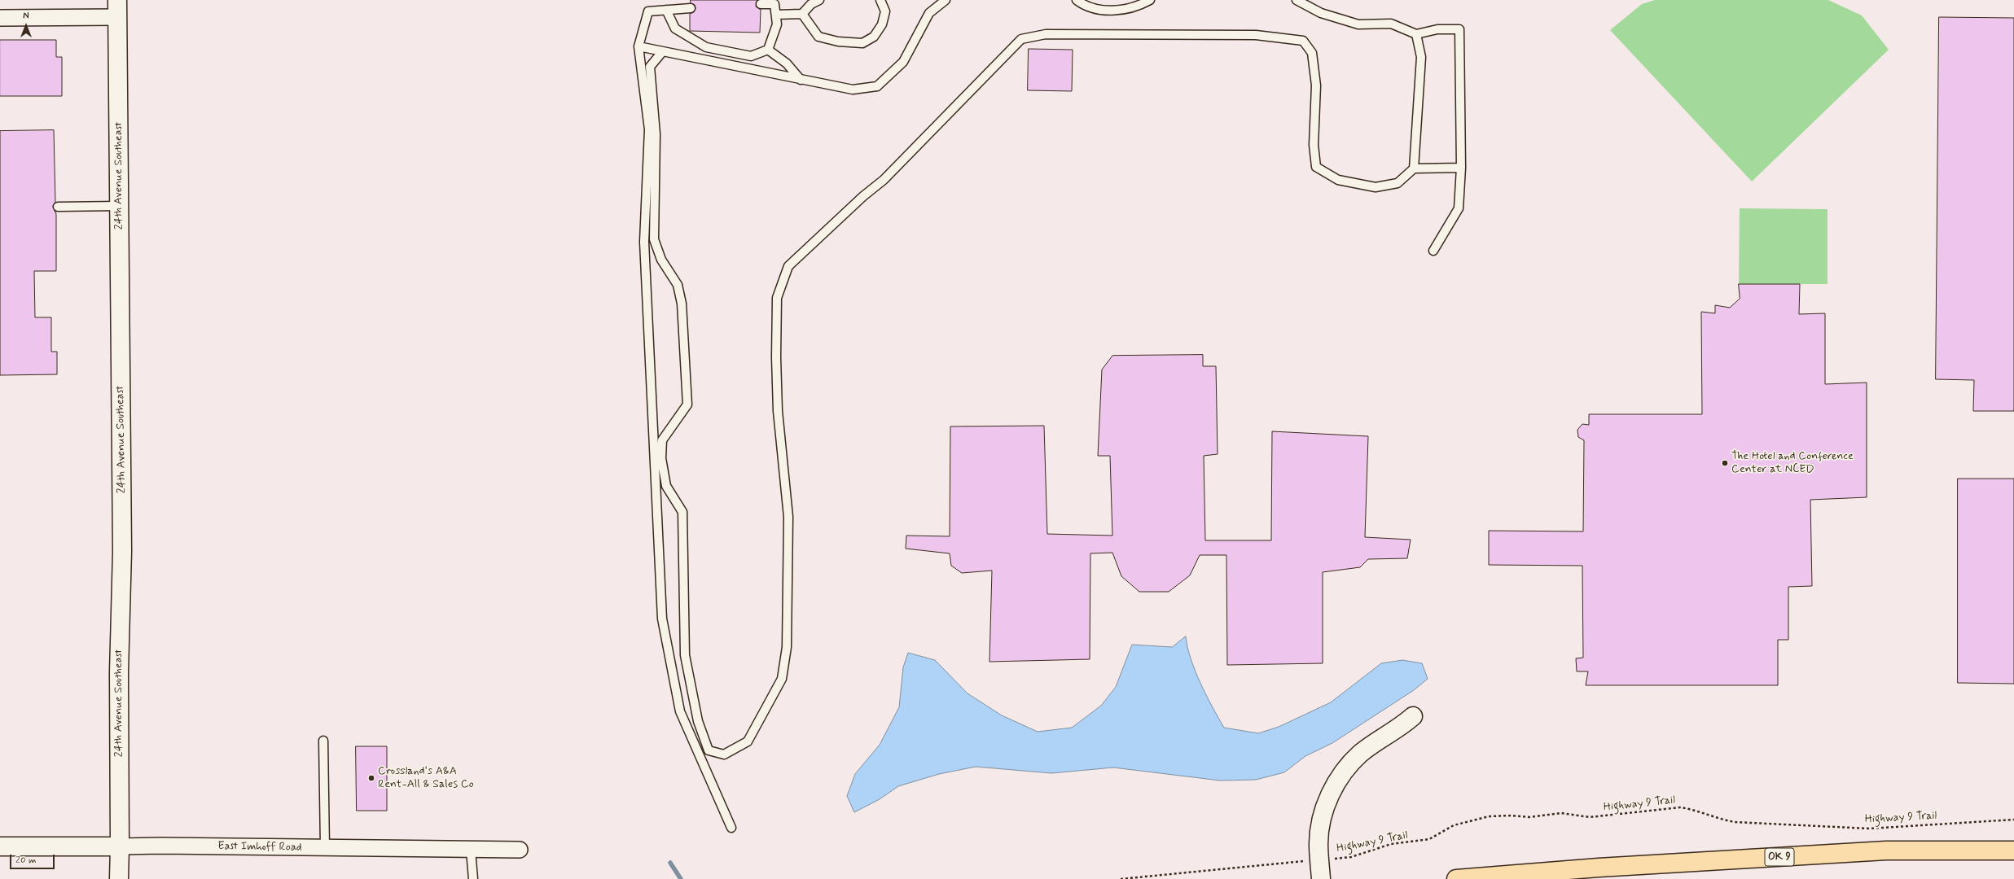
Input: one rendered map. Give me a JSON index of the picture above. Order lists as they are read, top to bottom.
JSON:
{
  "streets": {
    "highway": ["OK 9"],
    "street": ["24th Avenue Southeast", "East Imhoff Road"],
    "path": ["Highway 9 Trail"]
  },
  "crossings": [
    ["24th Avenue Southeast", "East Imhoff Road"]
  ],
  "places": ["The Hotel and Conference Center at NCED", "Crossland's A&A Rent-All & Sales Co"],
  "scale_bar": "20 m",
  "north": "top"
}
